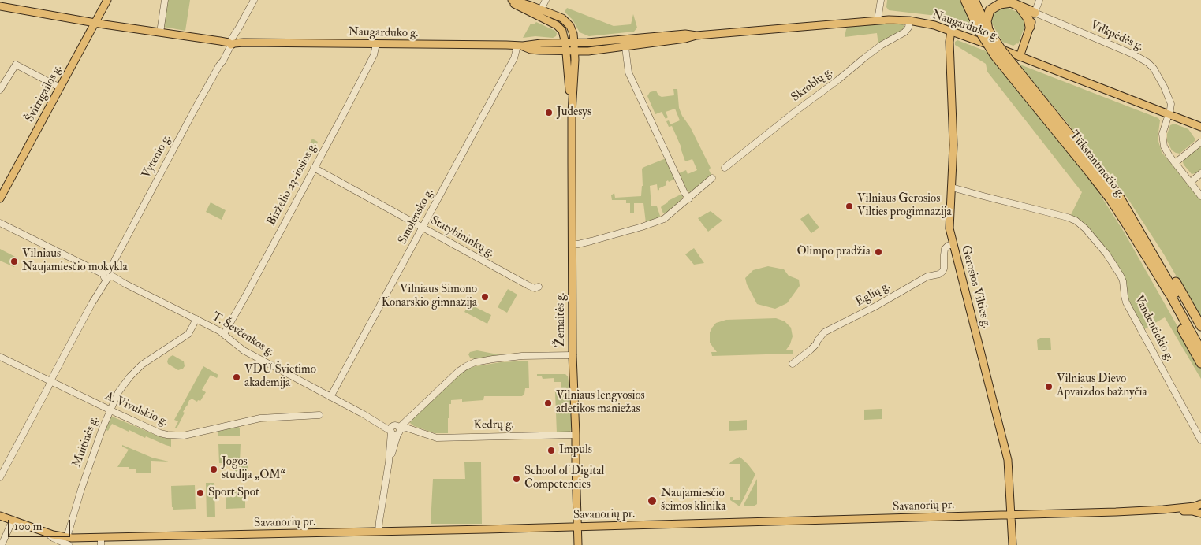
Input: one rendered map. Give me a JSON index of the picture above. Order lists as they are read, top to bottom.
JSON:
{
  "streets": {
    "highway": ["Tūkstantmečio g."],
    "main road": [
      "Naugarduko g.",
      "Švitrigailos g.",
      "Gerosios Vilties g.",
      "Žemaitės g.",
      "Savanorių pr."
    ],
    "street": [
      "Vilkpėdės g.",
      "Skroblų g.",
      "Vytenio g.",
      "Birželio 23-iosios g.",
      "Smolensko g.",
      "Statybininkų g.",
      "Eglių g.",
      "Vandentiekio g.",
      "T. Ševčenkos g.",
      "A. Vivulskio g.",
      "Kedrų g.",
      "Muitinės g."
    ]
  },
  "crossings": [
    ["Naugarduko g.", "Vilkpėdės g."],
    ["Naugarduko g.", "Skroblų g."],
    ["Naugarduko g.", "Švitrigailos g."],
    ["Naugarduko g.", "Vytenio g."],
    ["Naugarduko g.", "Birželio 23-iosios g."],
    ["Naugarduko g.", "Smolensko g."],
    ["Naugarduko g.", "Gerosios Vilties g."],
    ["Naugarduko g.", "Žemaitės g."],
    ["Vytenio g.", "T. Ševčenkos g."],
    ["Vytenio g.", "A. Vivulskio g."],
    ["Birželio 23-iosios g.", "Statybininkų g."],
    ["Birželio 23-iosios g.", "T. Ševčenkos g."],
    ["Smolensko g.", "Statybininkų g."],
    ["Smolensko g.", "T. Ševčenkos g."],
    ["Gerosios Vilties g.", "Eglių g."],
    ["Gerosios Vilties g.", "Vandentiekio g."],
    ["Gerosios Vilties g.", "Savanorių pr."],
    ["Žemaitės g.", "Kedrų g."],
    ["Žemaitės g.", "Savanorių pr."],
    ["T. Ševčenkos g.", "Kedrų g."],
    ["T. Ševčenkos g.", "Muitinės g."],
    ["A. Vivulskio g.", "Muitinės g."],
    ["Muitinės g.", "Savanorių pr."]
  ],
  "places": [
    "Judesys",
    "Vilniaus Gerosios Vilties progimnazija",
    "Olimpo pradžia",
    "Vilniaus Naujamiesčio mokykla",
    "Vilniaus Simono Konarskio gimnazija",
    "VDU Švietimo akademija",
    "Vilniaus Dievo Apvaizdos bažnyčia",
    "Vilniaus lengvosios atletikos maniežas",
    "Impuls",
    "Jogos studija „OM“",
    "School of Digital Competencies",
    "Sport Spot",
    "Naujamiesčio šeimos klinika"
  ],
  "scale_bar": "100 m"
}
